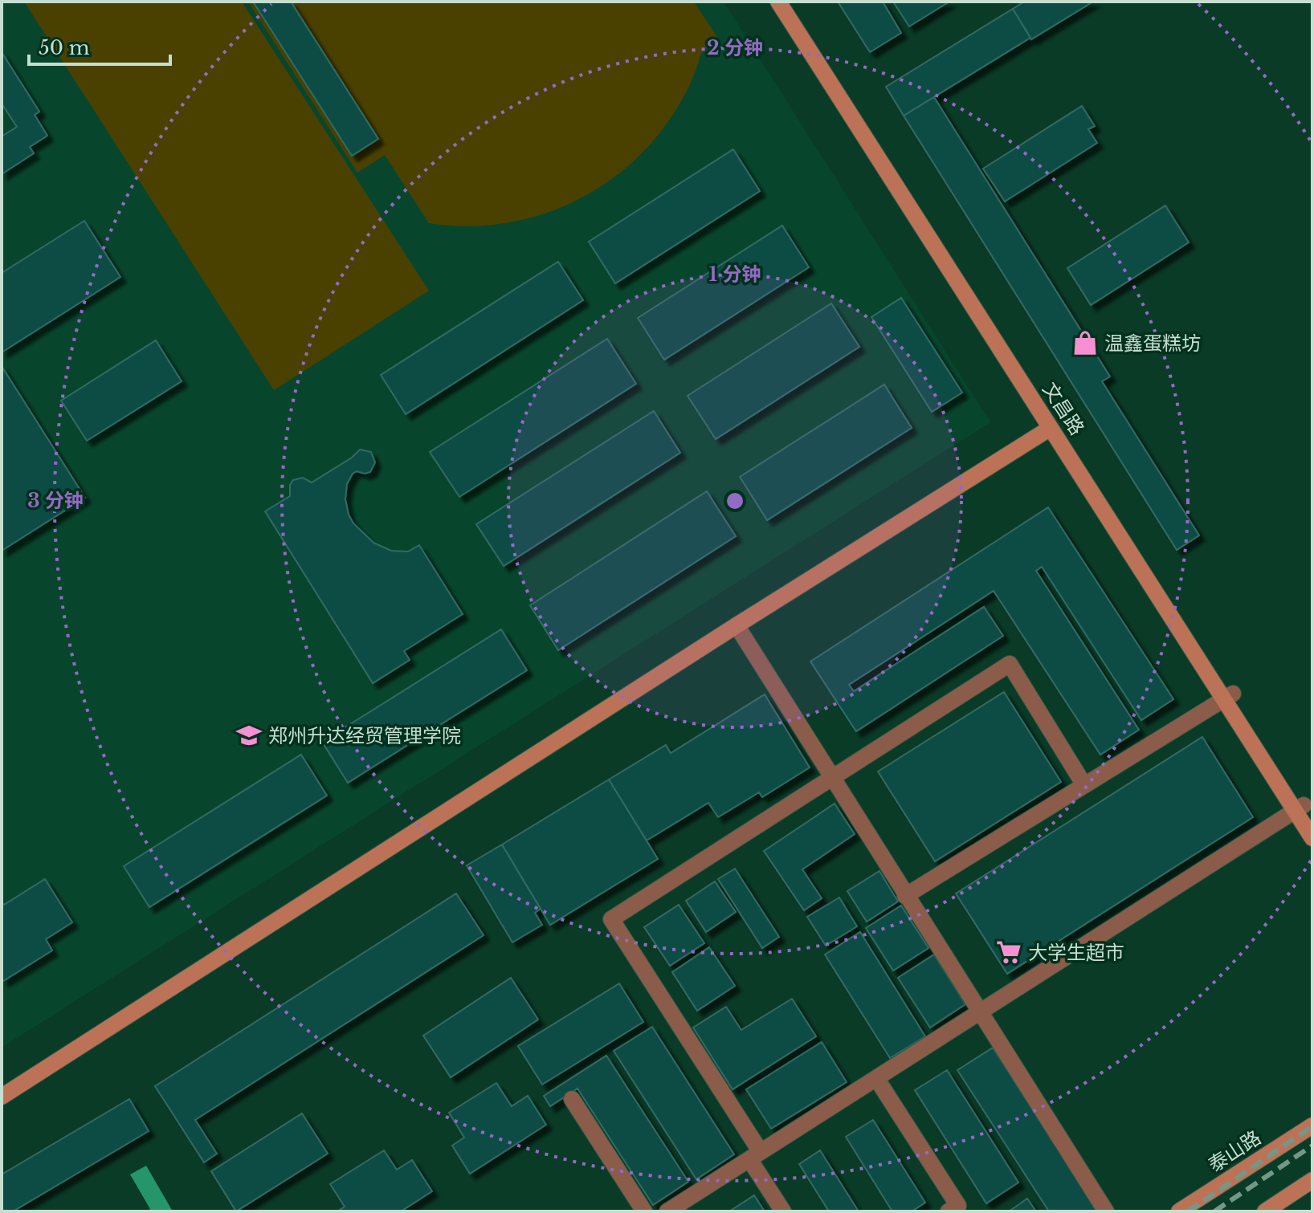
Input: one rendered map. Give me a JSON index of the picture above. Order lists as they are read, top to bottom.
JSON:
{
  "streets": {
    "street": ["文昌路", "泰山路"]
  },
  "places": {
    "shop": ["温鑫蛋糕坊"],
    "school or university": ["郑州升达经贸管理学院"],
    "supermarket": ["大学生超市"]
  },
  "scale_bar": "50 m",
  "rings": ["2 分钟", "1 分钟", "3 分钟"]
}
